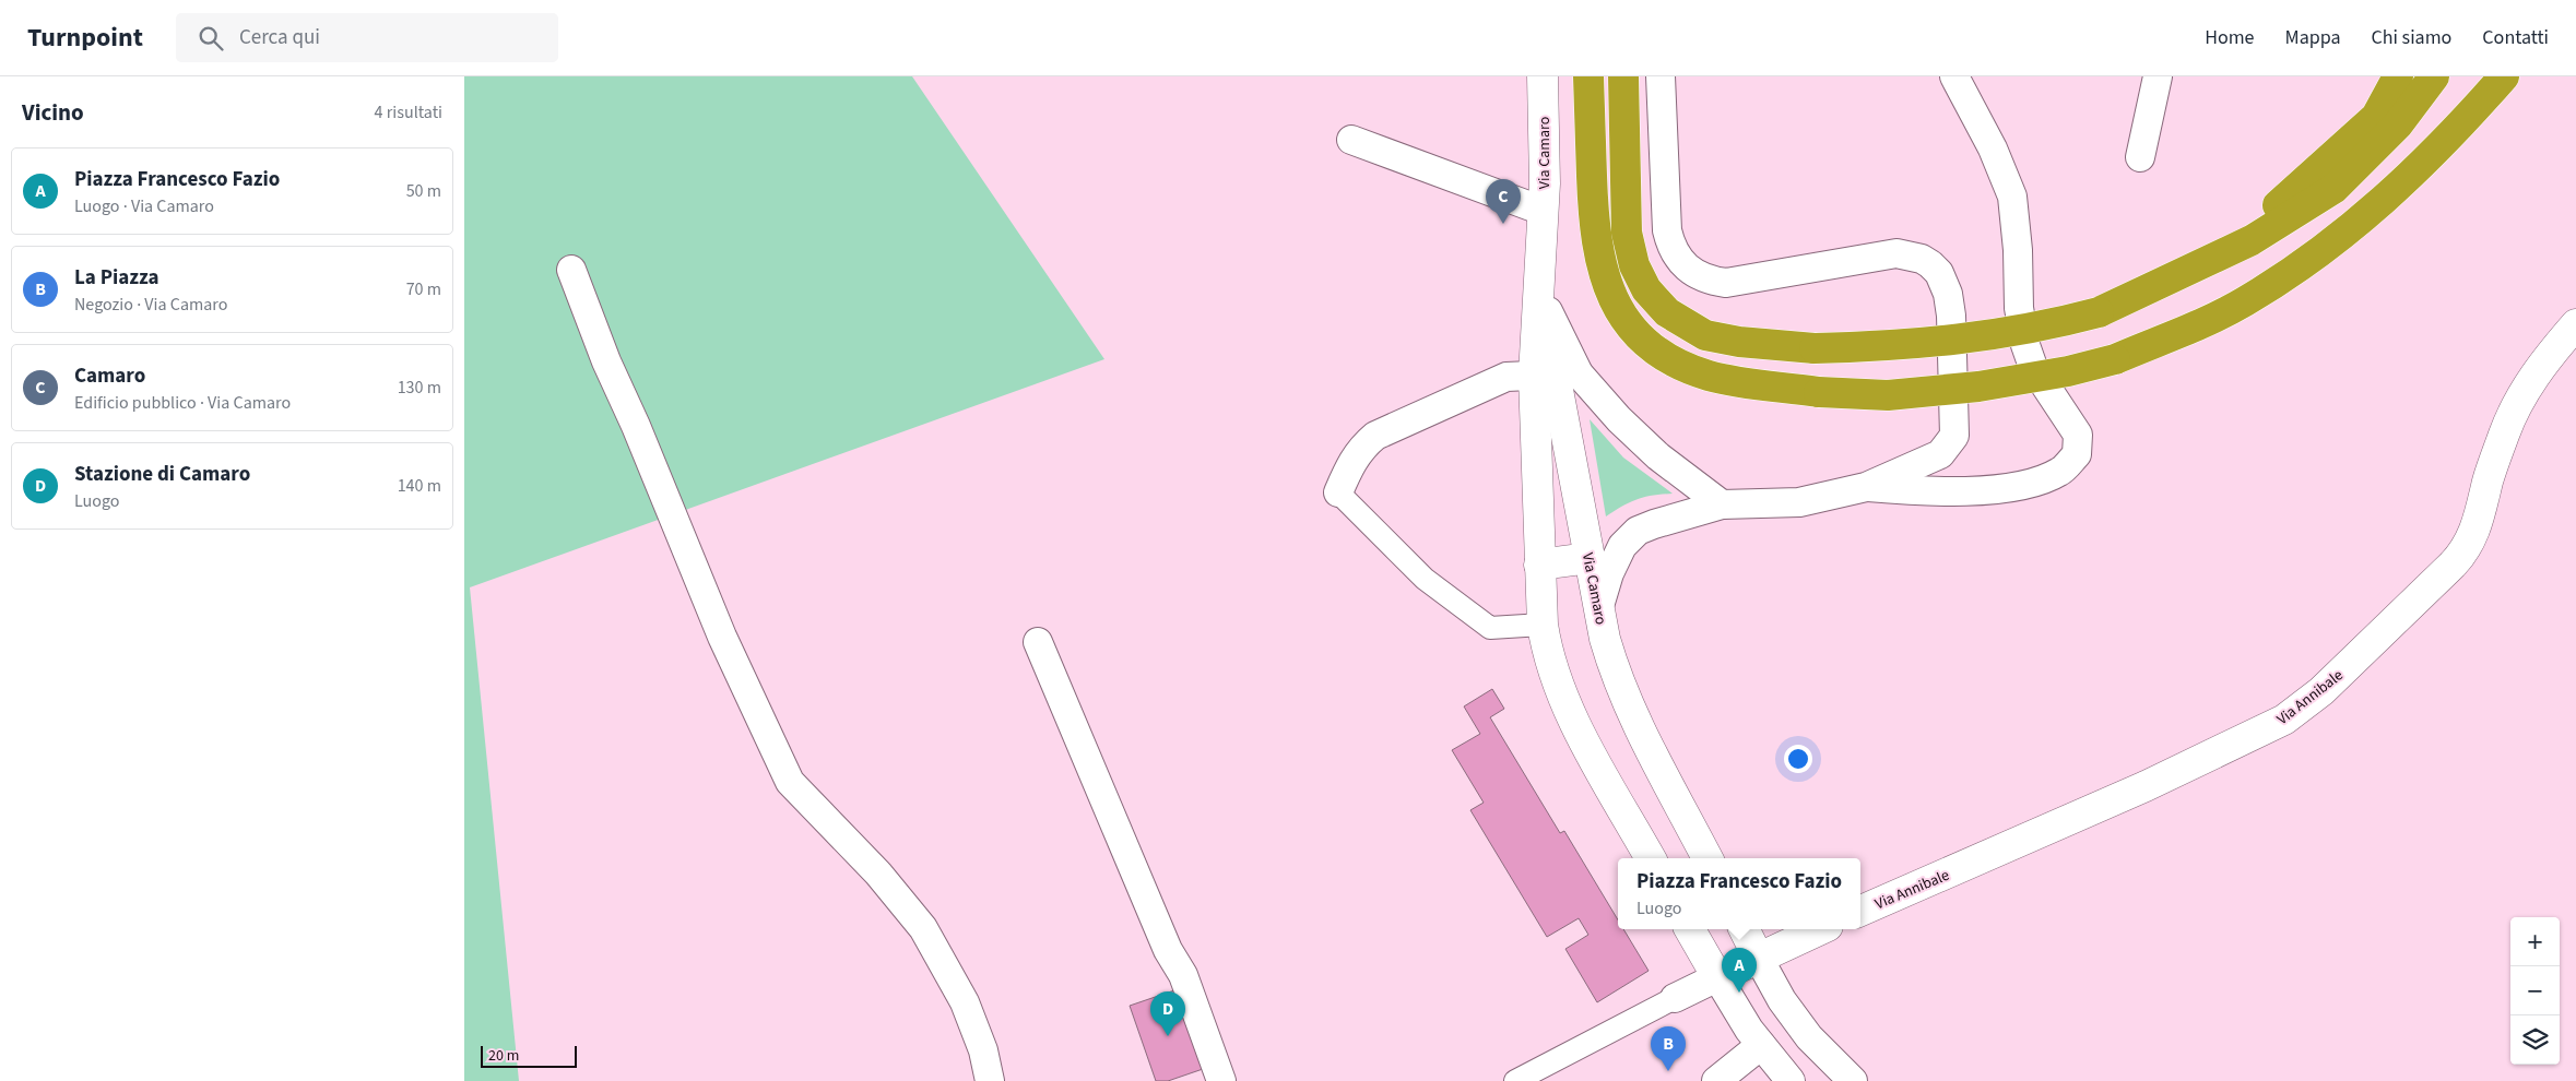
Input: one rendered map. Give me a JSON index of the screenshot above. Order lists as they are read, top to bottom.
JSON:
{
  "streets": {
    "street": ["Via Camaro", "Via Annibale"]
  },
  "scale_bar": "20 m",
  "page": {
    "header": "Turnpoint",
    "search": "Cerca qui",
    "nav": [
      "Home",
      "Mappa",
      "Chi siamo",
      "Contatti"
    ],
    "heading": ["Vicino", "4 risultati"],
    "list": [
      {
        "mark": "A",
        "name": "Piazza Francesco Fazio",
        "note": "Luogo · Via Camaro",
        "value": "50 m"
      },
      {
        "mark": "B",
        "name": "La Piazza",
        "note": "Negozio · Via Camaro",
        "value": "70 m"
      },
      {
        "mark": "C",
        "name": "Camaro",
        "note": "Edificio pubblico · Via Camaro",
        "value": "130 m"
      },
      {
        "mark": "D",
        "name": "Stazione di Camaro",
        "note": "Luogo",
        "value": "140 m"
      }
    ],
    "pins": [
      "C",
      "A",
      "D",
      "B"
    ],
    "popup": ["Piazza Francesco Fazio", "Luogo"],
    "map_buttons": ["+", "−"],
    "scale": "20 m"
  }
}
